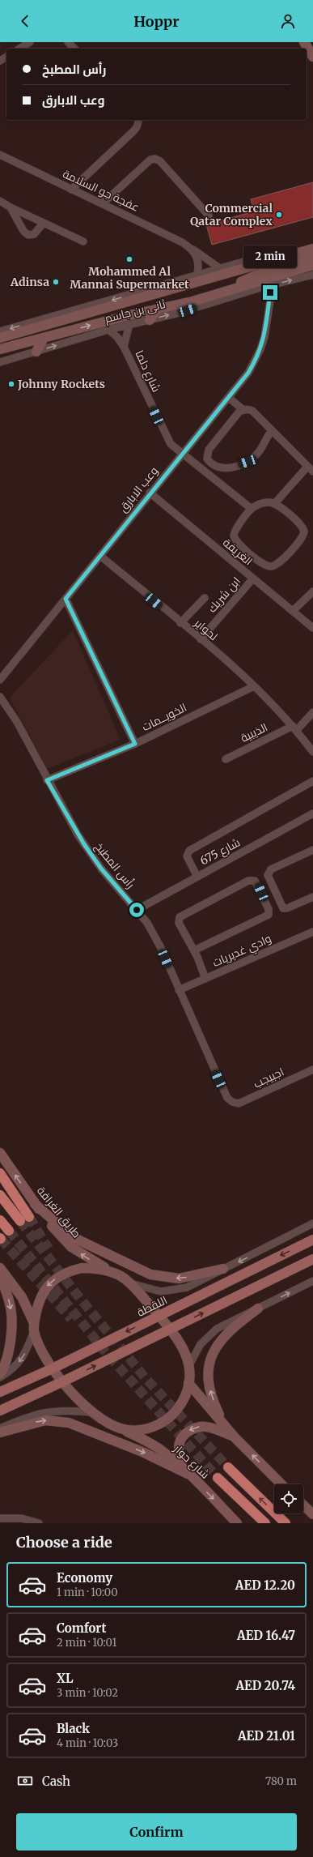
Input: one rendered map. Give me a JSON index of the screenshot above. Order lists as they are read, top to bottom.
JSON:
{
  "streets": {
    "highway": ["شارع حوار"],
    "main road": ["ثانى بن جاسم", "طريق الغرافة", "اللقطة"],
    "street": [
      "عفجة جو السلامة",
      "شارع دلما",
      "وعب الابارق",
      "الغريفة",
      "ابن شريك",
      "لحواير",
      "الخويــمات",
      "الذيبية",
      "شارع 675",
      "رأس المطبخ",
      "وادي غديريات",
      "اجبيجب"
    ]
  },
  "crossings": [
    ["عفجة جو السلامة", "ثانى بن جاسم"],
    ["ثانى بن جاسم", "شارع دلما"],
    ["ثانى بن جاسم", "وعب الابارق"],
    ["شارع دلما", "وعب الابارق"],
    ["وعب الابارق", "الغريفة"],
    ["وعب الابارق", "لحواير"],
    ["الغريفة", "ابن شريك"],
    ["ابن شريك", "لحواير"],
    ["لحواير", "الخويــمات"],
    ["لحواير", "الذيبية"],
    ["الخويــمات", "رأس المطبخ"],
    ["شارع 675", "رأس المطبخ"],
    ["رأس المطبخ", "وادي غديريات"],
    ["رأس المطبخ", "اجبيجب"],
    ["طريق الغرافة", "اللقطة"]
  ],
  "places": [
    "Commercial Qatar Complex",
    "Mohammed Al Mannai Supermarket",
    "Adinsa",
    "Johnny Rockets"
  ],
  "page": {
    "header": "Hoppr",
    "banner": ["رأس المطبخ", "وعب الابارق"],
    "bubble": "2 min",
    "heading": "Choose a ride",
    "list": [
      {
        "name": "Economy",
        "note": "1 min · 10:00",
        "value": "AED 12.20"
      },
      {
        "name": "Comfort",
        "note": "2 min · 10:01",
        "value": "AED 16.47"
      },
      {
        "name": "XL",
        "note": "3 min · 10:02",
        "value": "AED 20.74"
      },
      {
        "name": "Black",
        "note": "4 min · 10:03",
        "value": "AED 21.01"
      }
    ],
    "pay": ["Cash", "780 m"],
    "buttons": "Confirm"
  }
}
